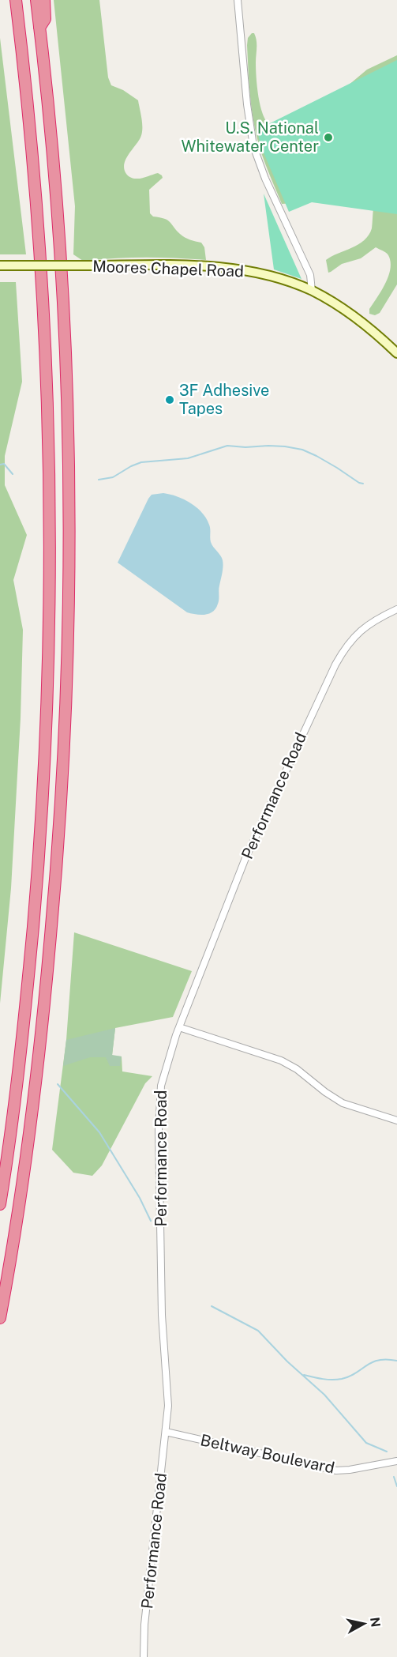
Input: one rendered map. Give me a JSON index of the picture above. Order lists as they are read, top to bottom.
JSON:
{
  "streets": {
    "main road": ["Moores Chapel Road"],
    "street": ["Performance Road", "Beltway Boulevard"]
  },
  "crossings": [
    ["Performance Road", "Beltway Boulevard"]
  ],
  "places": ["U.S. National Whitewater Center", "3F Adhesive Tapes"],
  "north": "right"
}
